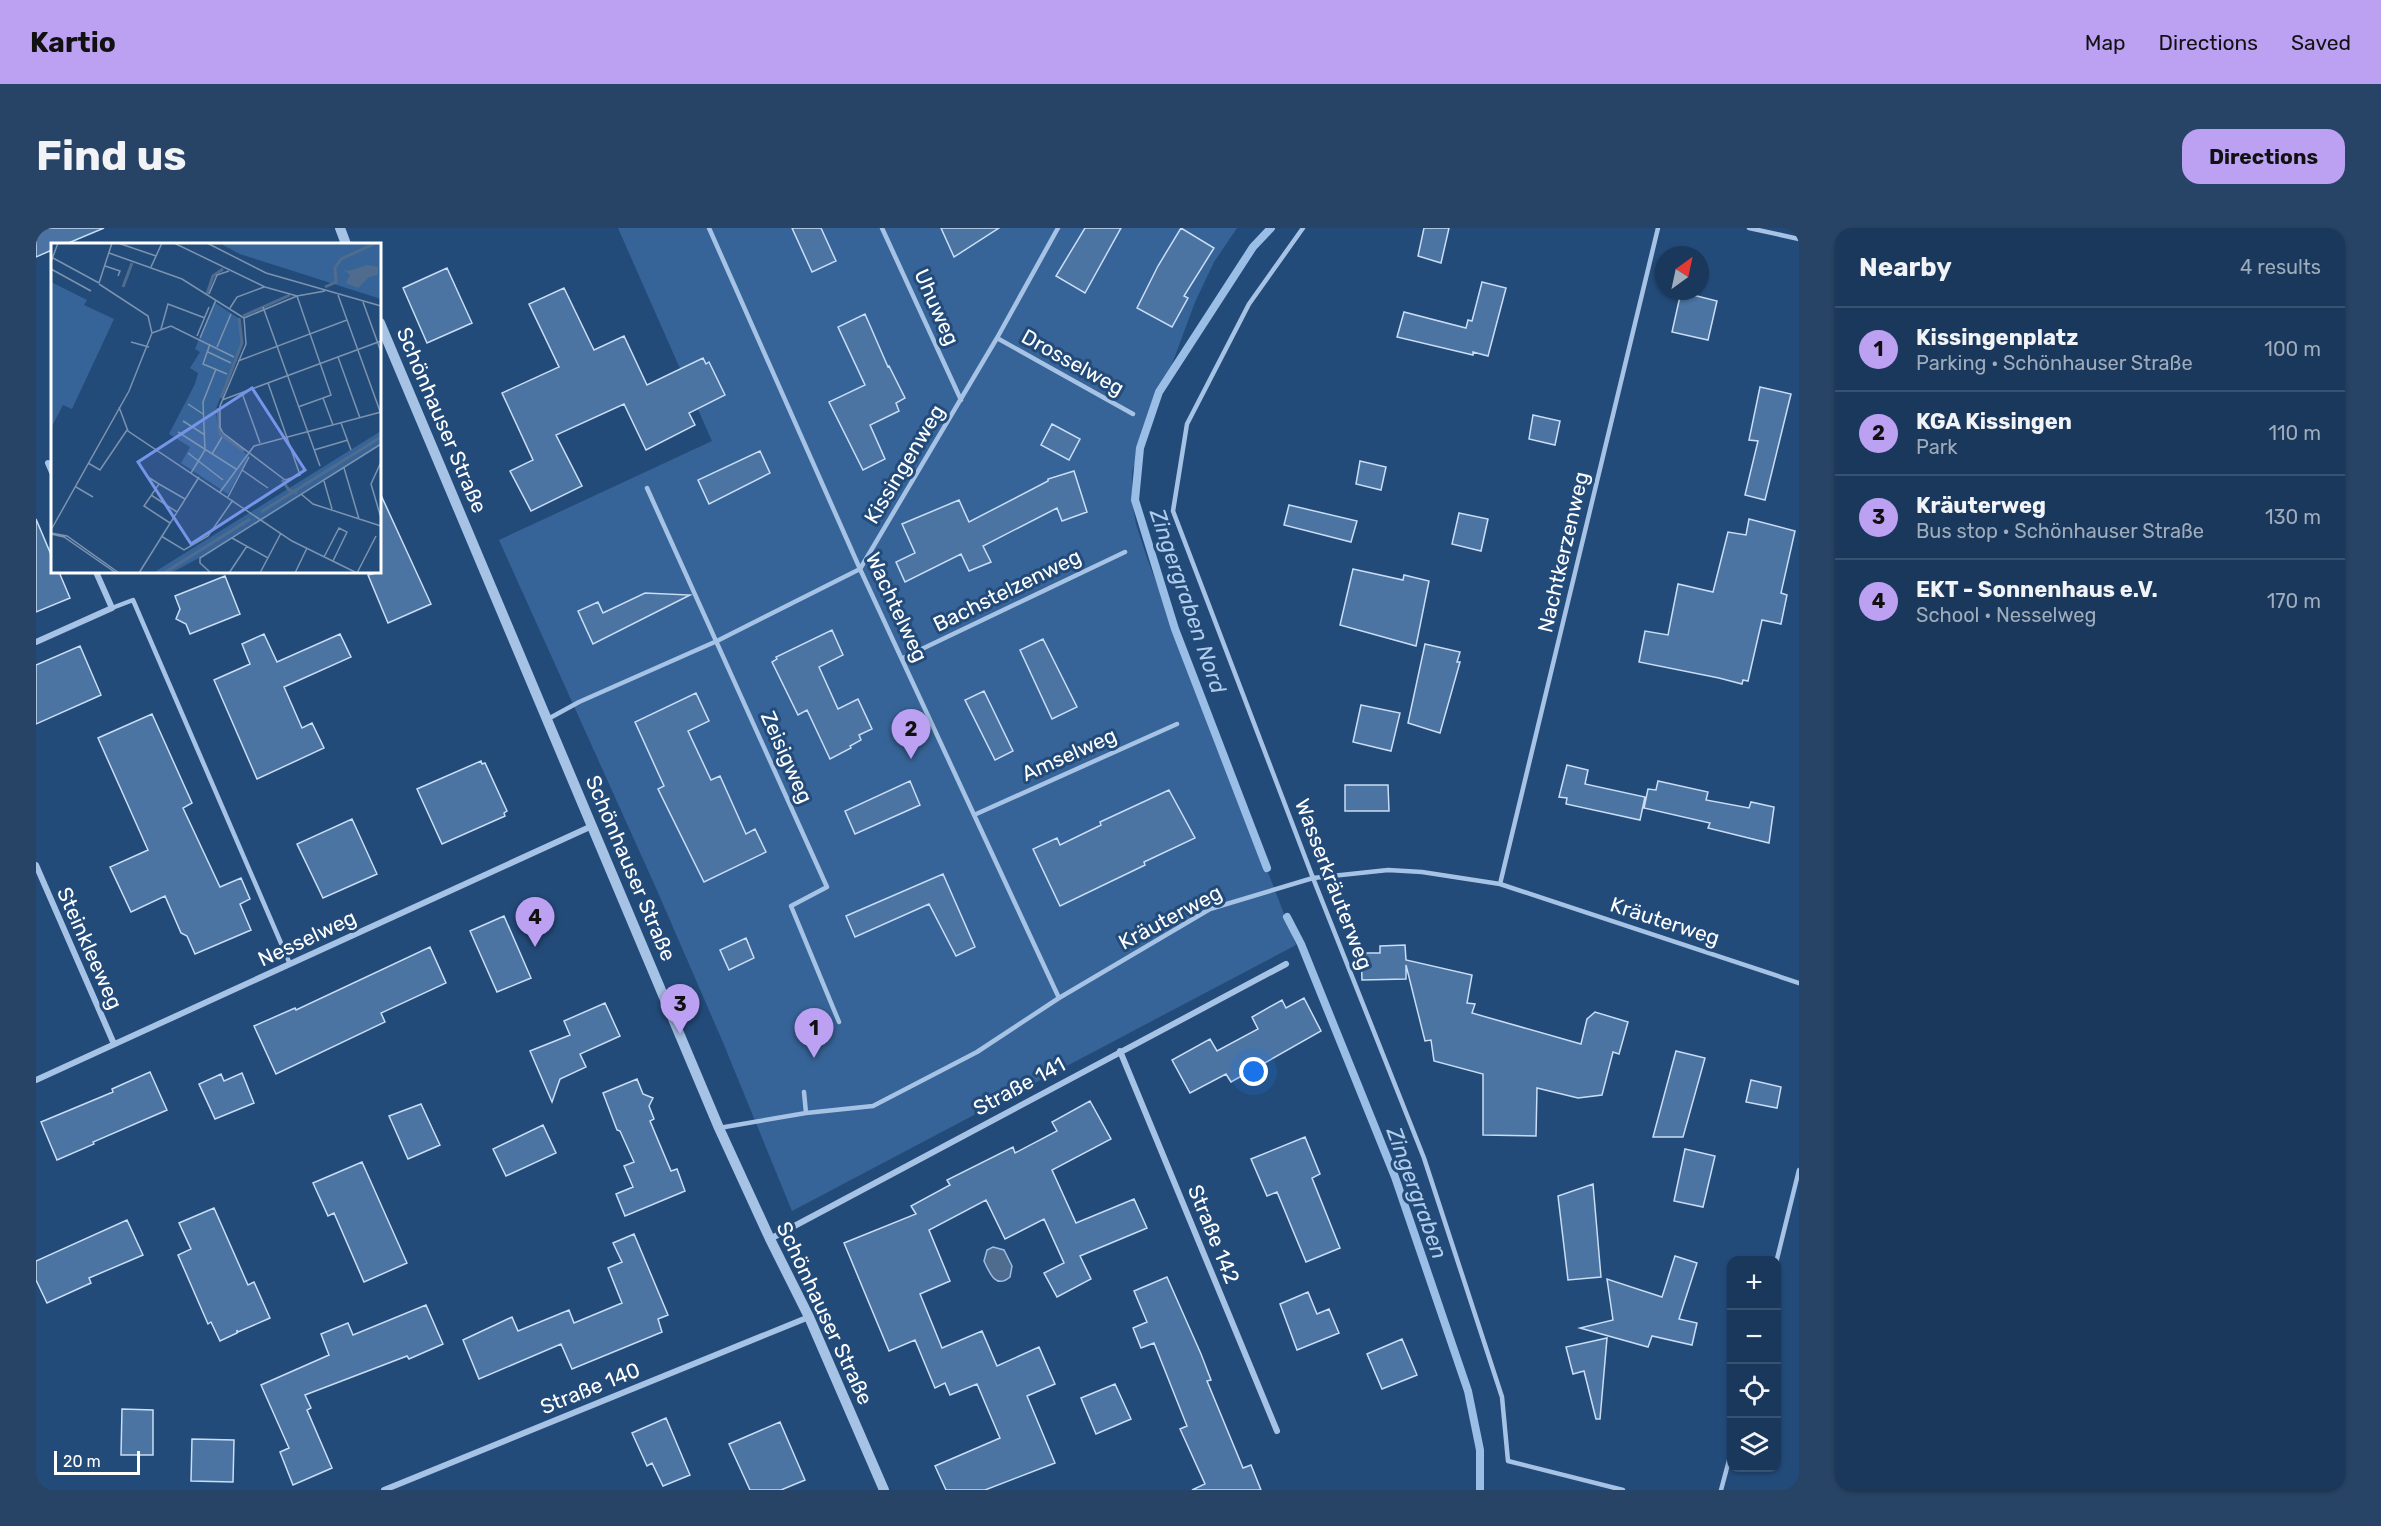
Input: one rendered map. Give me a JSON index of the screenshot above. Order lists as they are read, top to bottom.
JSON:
{
  "streets": {
    "street": [
      "Schönhauser Straße",
      "Nesselweg",
      "Steinkleeweg",
      "Straße 141",
      "Straße 142",
      "Straße 140"
    ],
    "lane": [
      "Uhuweg",
      "Drosselweg",
      "Kissingenweg",
      "Nachtkerzenweg",
      "Bachstelzenweg",
      "Wachtelweg",
      "Amselweg",
      "Zeisigweg",
      "Wasserkräuterweg",
      "Kräuterweg"
    ]
  },
  "crossings": [
    ["Uhuweg", "Kissingenweg"],
    ["Drosselweg", "Kissingenweg"],
    ["Schönhauser Straße", "Kräuterweg"],
    ["Schönhauser Straße", "Nesselweg"],
    ["Schönhauser Straße", "Straße 141"],
    ["Schönhauser Straße", "Straße 140"],
    ["Kissingenweg", "Wachtelweg"],
    ["Nachtkerzenweg", "Kräuterweg"],
    ["Bachstelzenweg", "Wachtelweg"],
    ["Wachtelweg", "Amselweg"],
    ["Wachtelweg", "Kräuterweg"],
    ["Wasserkräuterweg", "Kräuterweg"],
    ["Nesselweg", "Steinkleeweg"],
    ["Straße 141", "Straße 142"]
  ],
  "water": ["Zingergraben Nord", "Zingergraben"],
  "scale_bar": "20 m",
  "north": "top right",
  "page": {
    "header": "Kartio",
    "nav": ["Map", "Directions", "Saved"],
    "buttons": "Directions",
    "title": "Find us",
    "heading": ["Nearby", "4 results"],
    "list": [
      {
        "mark": "1",
        "name": "Kissingenplatz",
        "note": "Parking · Schönhauser Straße",
        "value": "100 m"
      },
      {
        "mark": "2",
        "name": "KGA Kissingen",
        "note": "Park",
        "value": "110 m"
      },
      {
        "mark": "3",
        "name": "Kräuterweg",
        "note": "Bus stop · Schönhauser Straße",
        "value": "130 m"
      },
      {
        "mark": "4",
        "name": "EKT - Sonnenhaus e.V.",
        "note": "School · Nesselweg",
        "value": "170 m"
      }
    ],
    "pins": [
      "2",
      "4",
      "3",
      "1"
    ],
    "map_buttons": ["+", "−"],
    "scale": "20 m"
  }
}
